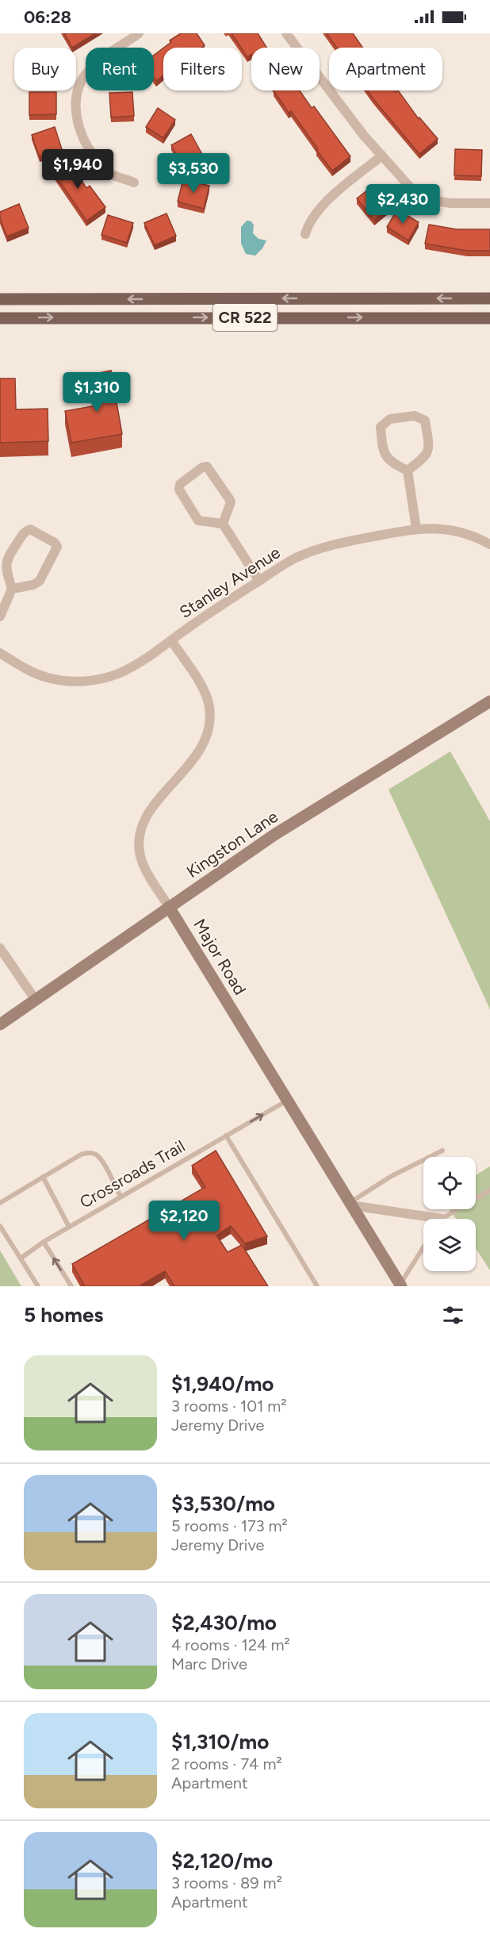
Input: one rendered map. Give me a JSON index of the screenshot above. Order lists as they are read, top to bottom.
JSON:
{
  "streets": {
    "main road": ["CR 522"],
    "street": ["Stanley Avenue", "Kingston Lane", "Major Road"],
    "lane": ["Crossroads Trail"]
  },
  "crossings": [
    ["Stanley Avenue", "Major Road"],
    ["Kingston Lane", "Major Road"],
    ["Major Road", "Crossroads Trail"]
  ],
  "page": {
    "status": "06:28",
    "chip": [
      "Buy",
      "Rent",
      "Filters",
      "New",
      "Apartment"
    ],
    "price": [
      "$1,940",
      "$3,530",
      "$2,430",
      "$1,310",
      "$2,120"
    ],
    "heading": "5 homes",
    "list": [
      {
        "name": "$1,940/mo",
        "note": "3 rooms · 101 m² · Jeremy Drive"
      },
      {
        "name": "$3,530/mo",
        "note": "5 rooms · 173 m² · Jeremy Drive"
      },
      {
        "name": "$2,430/mo",
        "note": "4 rooms · 124 m² · Marc Drive"
      },
      {
        "name": "$1,310/mo",
        "note": "2 rooms · 74 m² · Apartment"
      },
      {
        "name": "$2,120/mo",
        "note": "3 rooms · 89 m² · Apartment"
      }
    ]
  }
}
